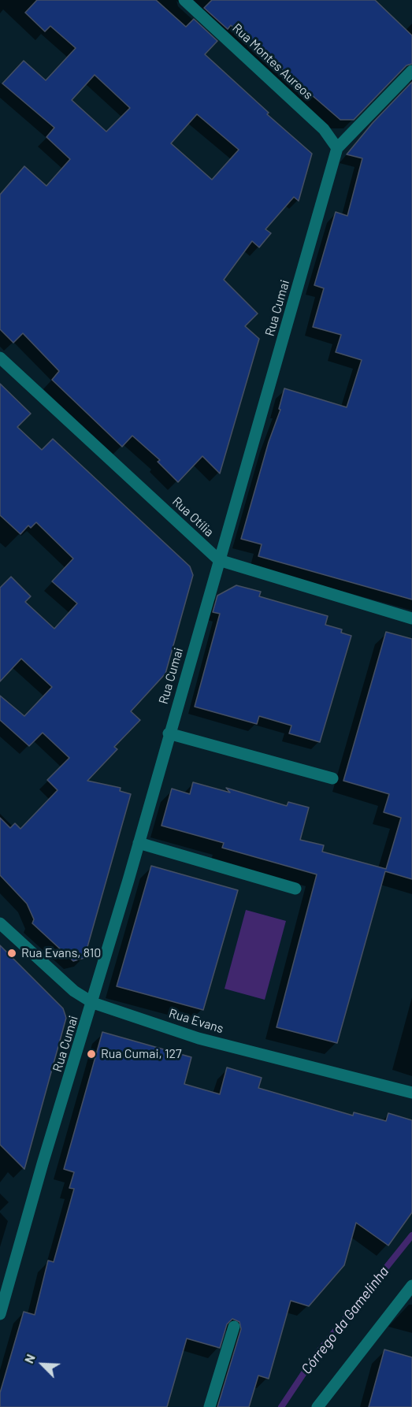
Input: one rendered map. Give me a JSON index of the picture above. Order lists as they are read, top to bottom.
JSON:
{
  "streets": {
    "street": [
      "Rua Montes Aureos",
      "Rua Cumai",
      "Rua Otília",
      "Rua Evans"
    ]
  },
  "crossings": [
    ["Rua Montes Aureos", "Rua Cumai"],
    ["Rua Cumai", "Rua Otília"],
    ["Rua Cumai", "Rua Evans"]
  ],
  "water": ["Córrego da Gamelinha"],
  "places": ["Rua Evans, 810", "Rua Cumai, 127"],
  "north": "top left"
}
